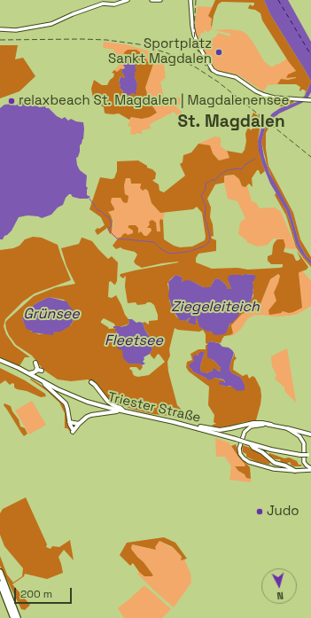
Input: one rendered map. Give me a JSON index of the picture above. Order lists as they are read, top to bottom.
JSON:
{
  "streets": {
    "main road": ["Triester Straße"]
  },
  "districts": ["St. Magdalen"],
  "water": ["Ziegeleiteich", "Grünsee", "Fleetsee"],
  "places": ["Sportplatz Sankt Magdalen", "relaxbeach St. Magdalen | Magdalenensee", "Judo"],
  "scale_bar": "200 m",
  "north": "bottom"
}
